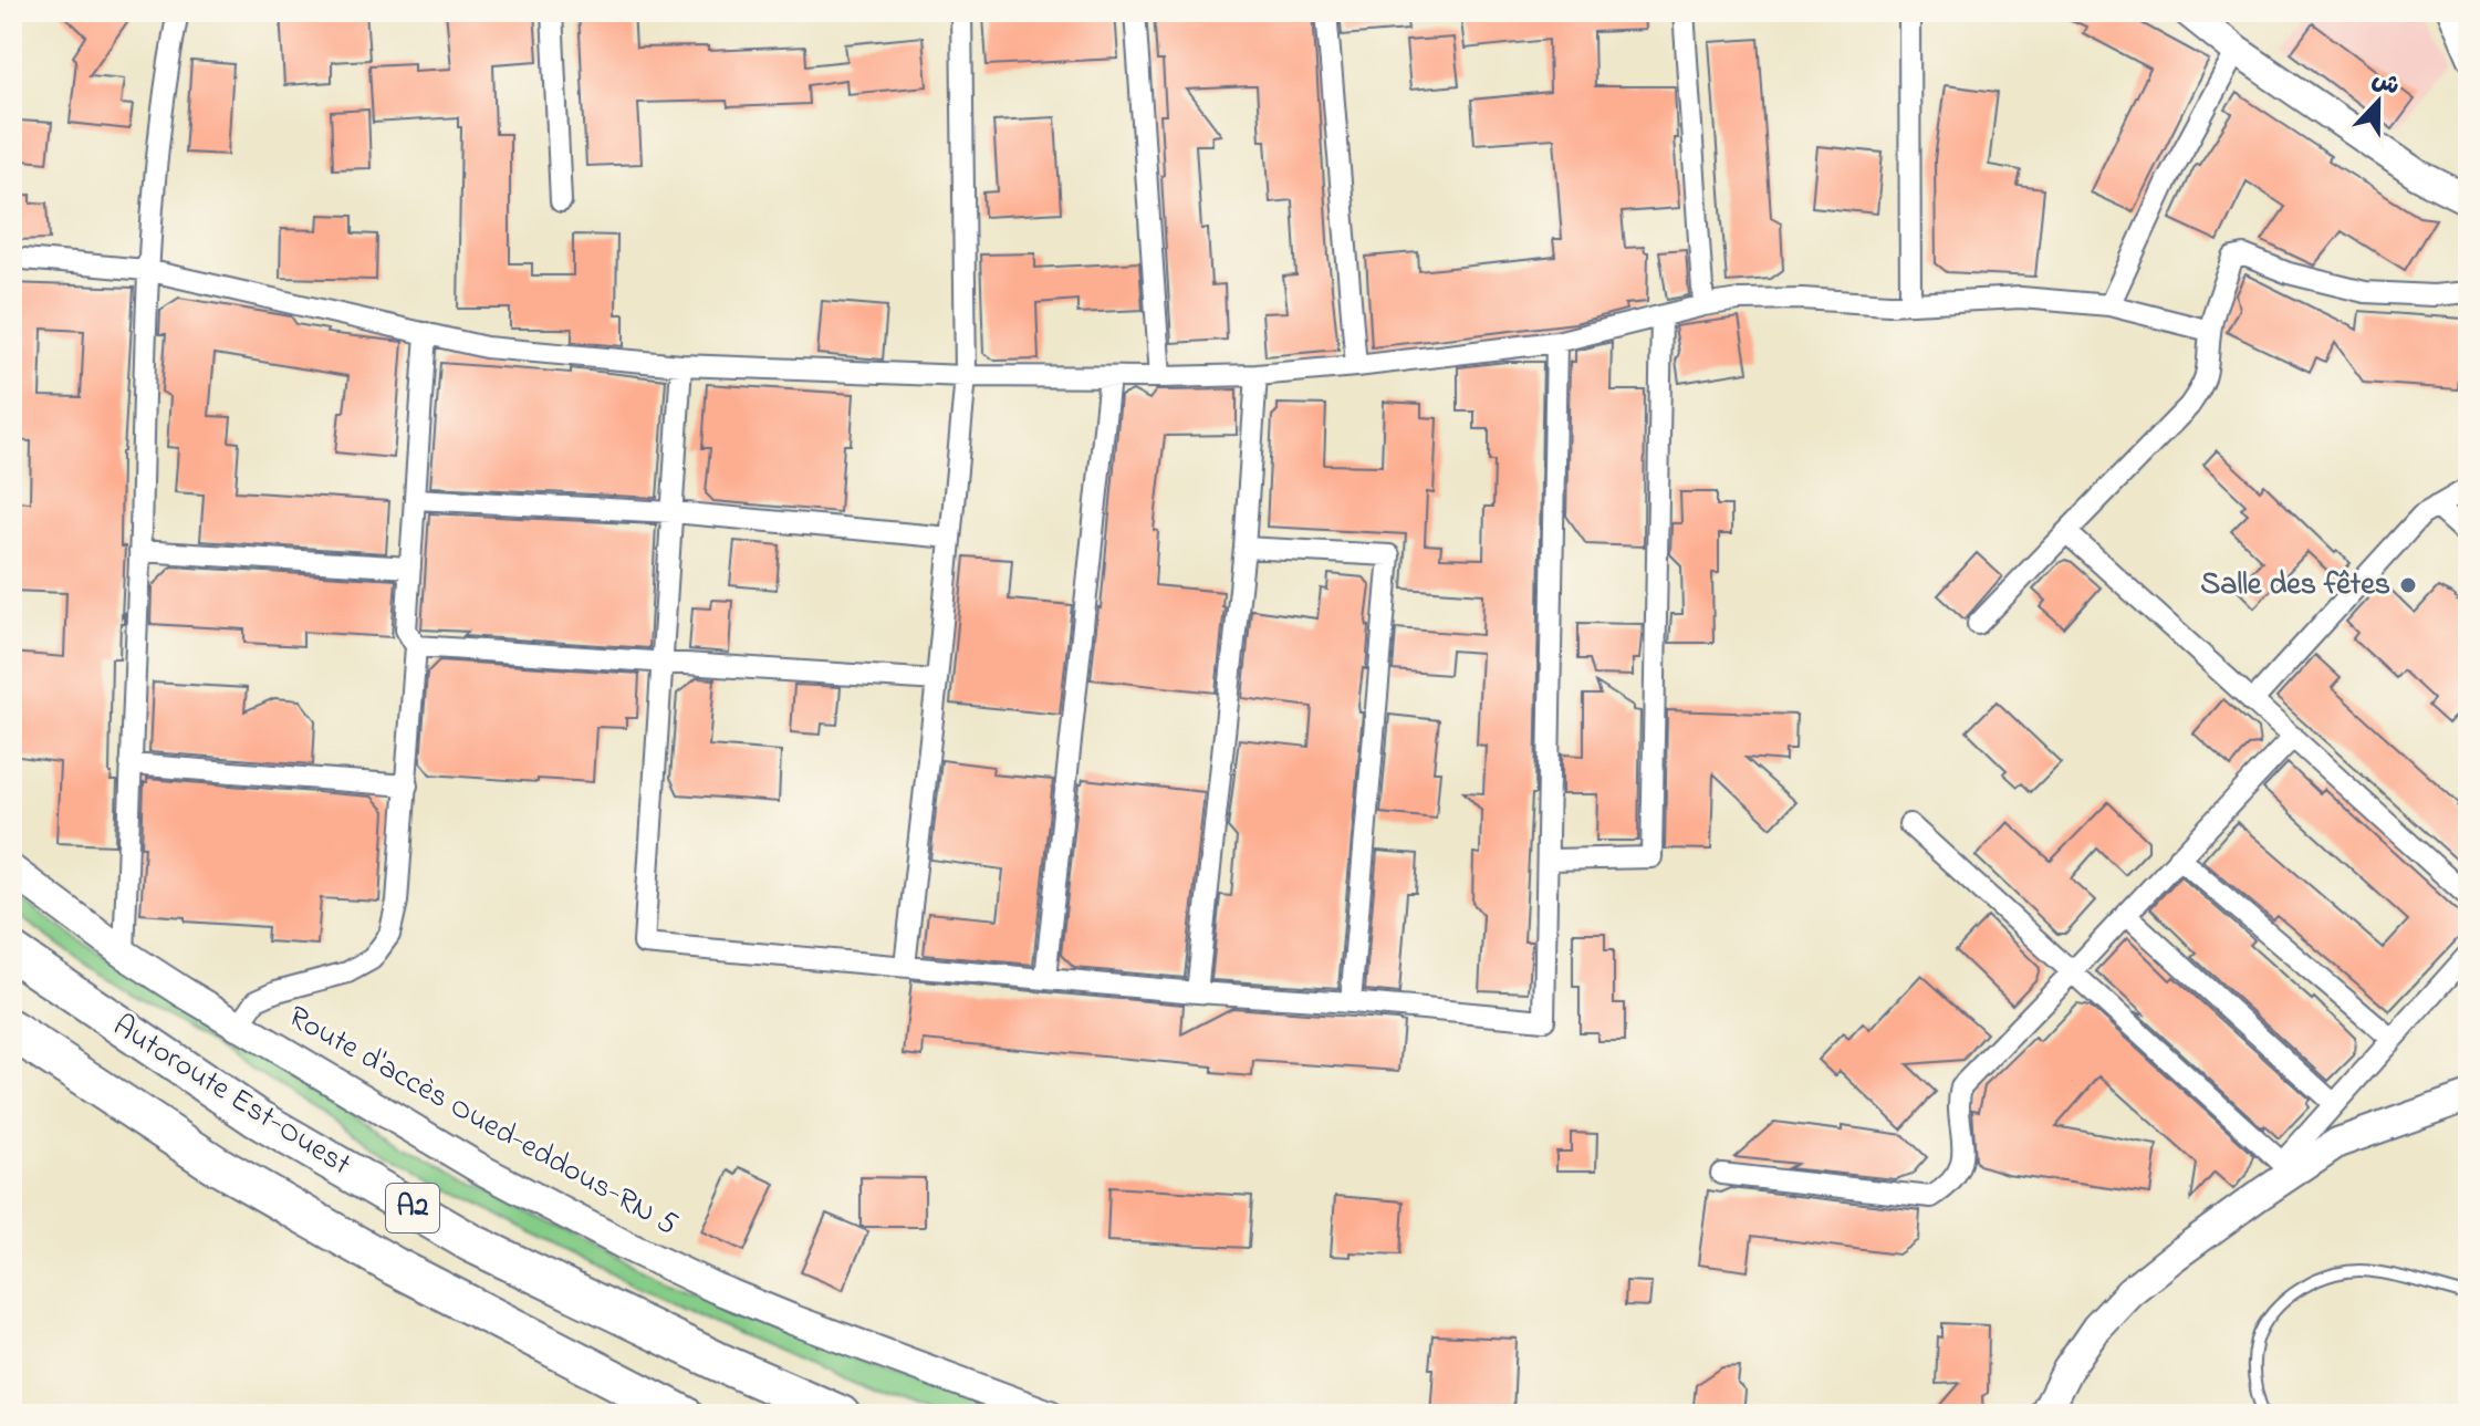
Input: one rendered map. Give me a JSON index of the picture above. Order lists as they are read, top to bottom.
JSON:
{
  "streets": {
    "highway": ["Autoroute Est-Ouest", "A2"],
    "main road": ["Route d'accès Oued-eddous-RN 5"]
  },
  "places": ["Salle des fêtes"],
  "north": "top"
}
